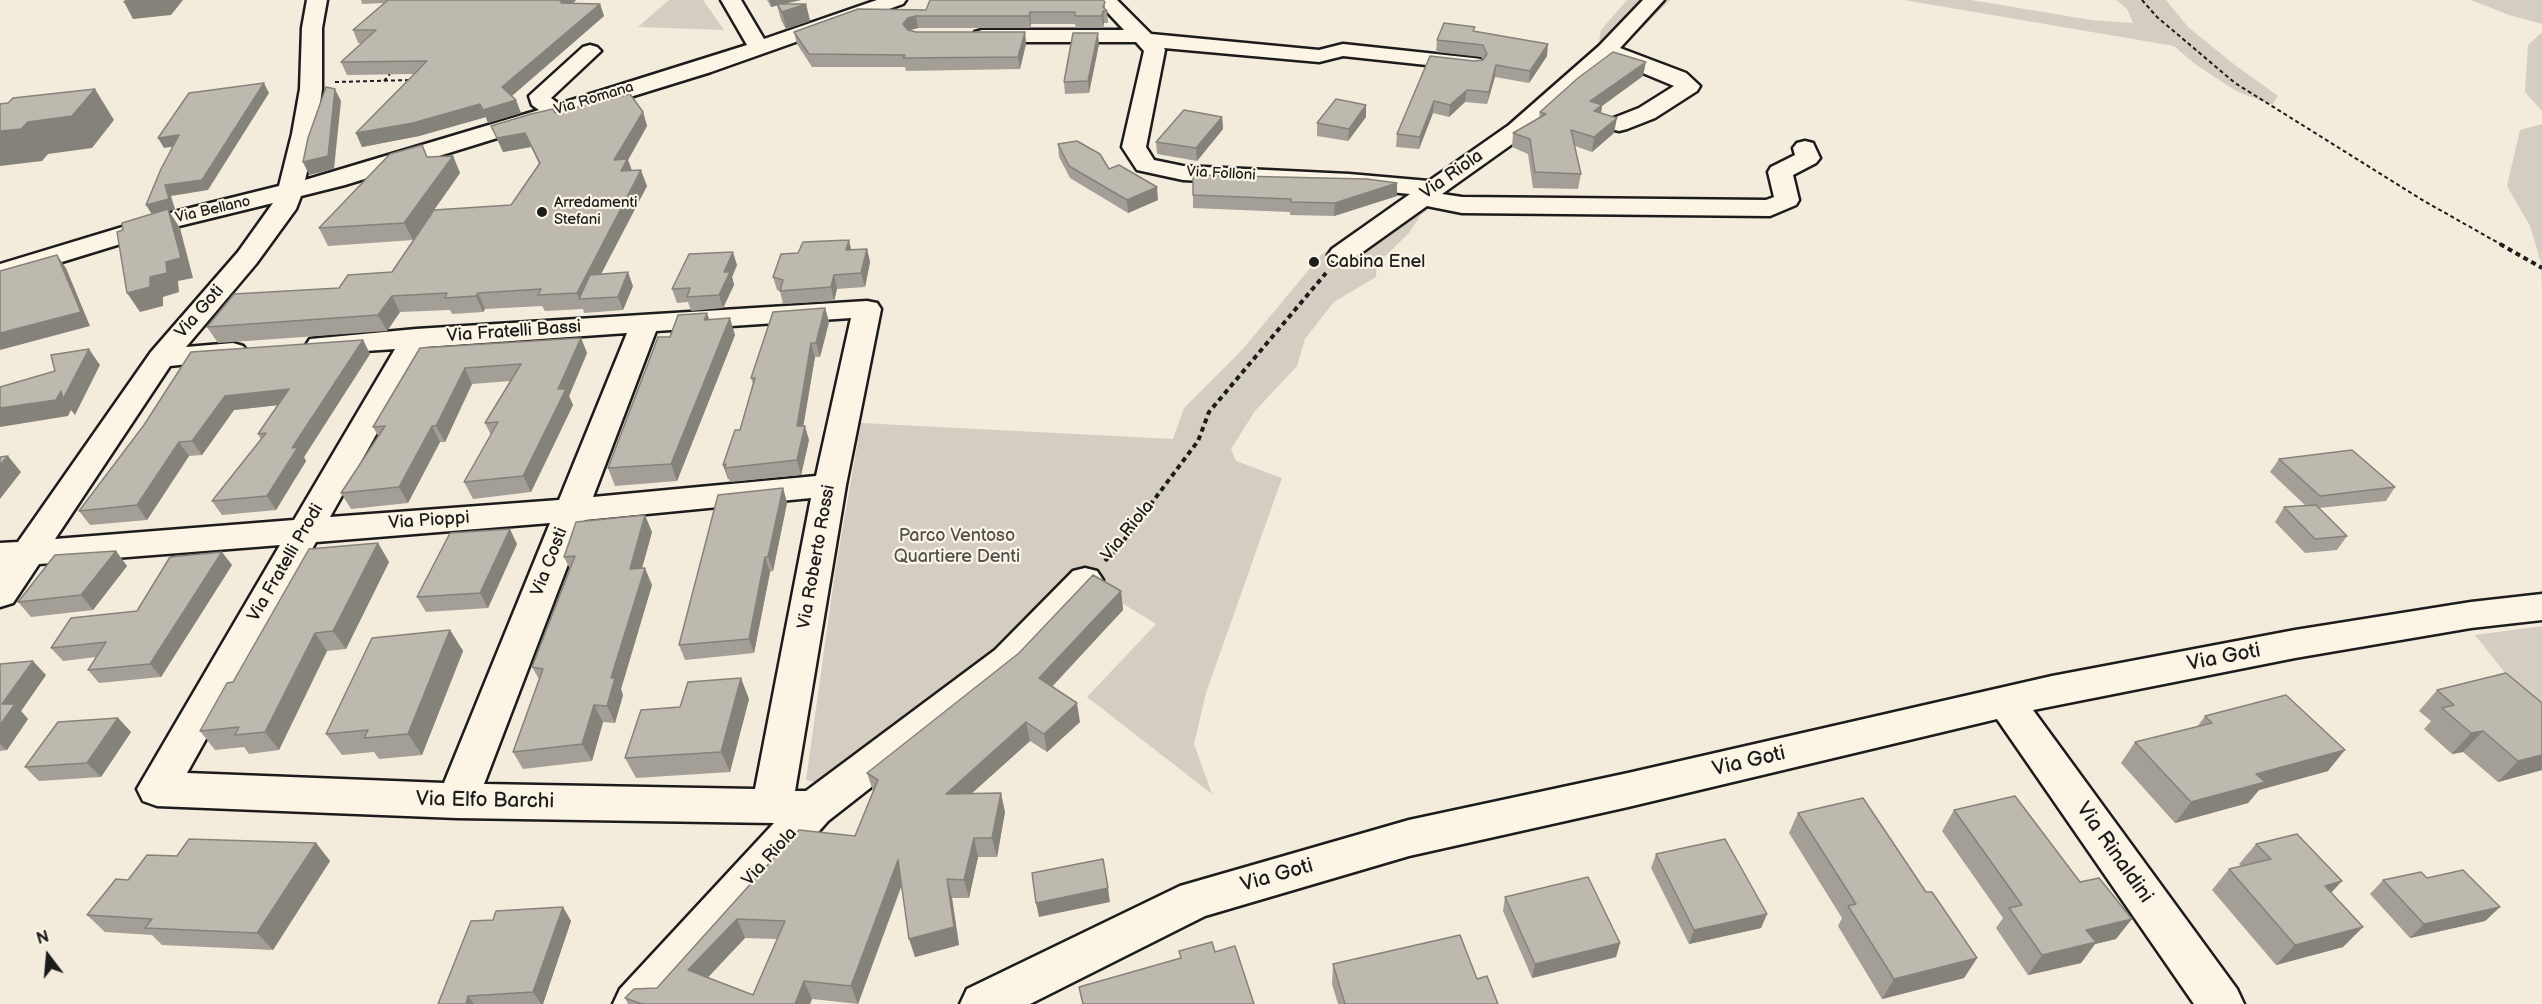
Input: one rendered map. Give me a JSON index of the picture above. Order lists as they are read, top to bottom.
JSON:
{
  "streets": {
    "street": [
      "Via Romana",
      "Via Folloni",
      "Via Riola",
      "Via Bellano",
      "Via Goti",
      "Via Fratelli Bassi",
      "Via Pioppi",
      "Via Roberto Rossi",
      "Via Costi",
      "Via Fratelli Prodi",
      "Via Elfo Barchi",
      "Via Rinaldini"
    ]
  },
  "crossings": [
    ["Via Romana", "Via Bellano"],
    ["Via Romana", "Via Goti"],
    ["Via Folloni", "Via Riola"],
    ["Via Riola", "Via Roberto Rossi"],
    ["Via Riola", "Via Elfo Barchi"],
    ["Via Bellano", "Via Goti"],
    ["Via Goti", "Via Pioppi"],
    ["Via Goti", "Via Rinaldini"],
    ["Via Fratelli Bassi", "Via Roberto Rossi"],
    ["Via Fratelli Bassi", "Via Costi"],
    ["Via Fratelli Bassi", "Via Fratelli Prodi"],
    ["Via Pioppi", "Via Roberto Rossi"],
    ["Via Pioppi", "Via Costi"],
    ["Via Pioppi", "Via Fratelli Prodi"],
    ["Via Roberto Rossi", "Via Elfo Barchi"],
    ["Via Costi", "Via Elfo Barchi"],
    ["Via Fratelli Prodi", "Via Elfo Barchi"]
  ],
  "parks": ["Parco Ventoso Quartiere Denti"],
  "places": ["Arredamenti Stefani", "Cabina Enel"],
  "north": "top"
}
